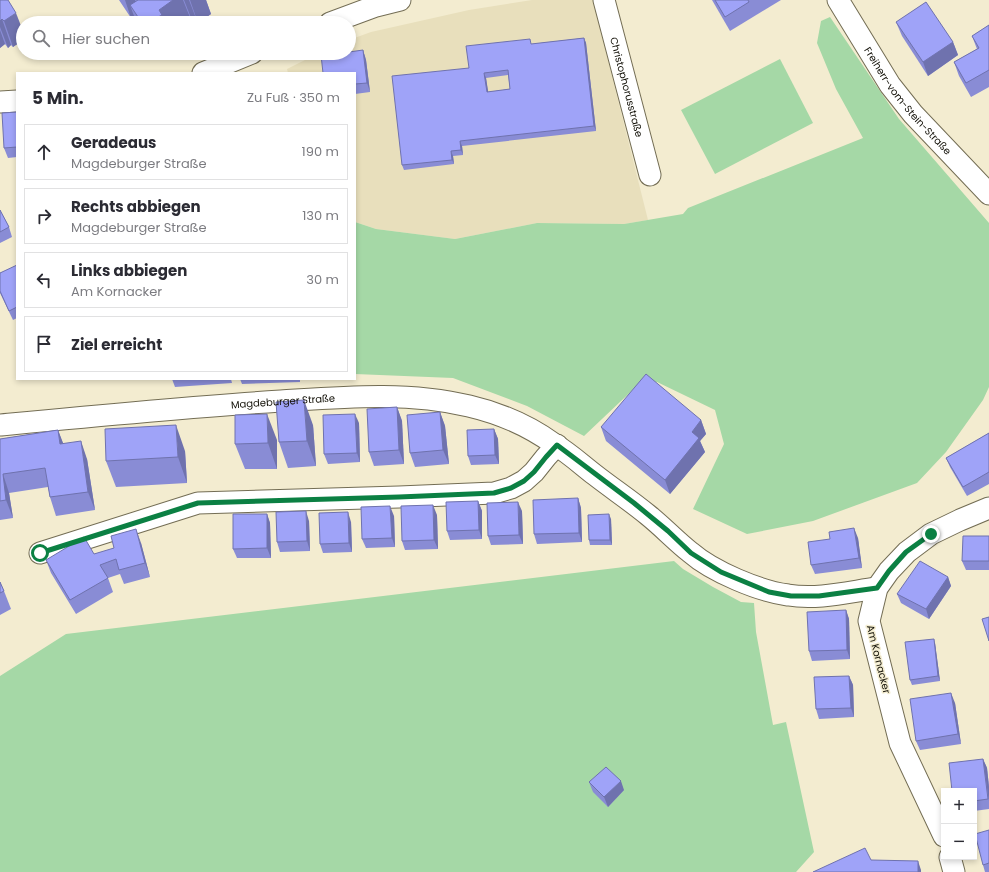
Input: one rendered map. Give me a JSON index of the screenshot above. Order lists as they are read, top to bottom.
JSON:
{
  "streets": {
    "street": [
      "Christophorusstraße",
      "Freiherr-vom-Stein-Straße",
      "Magdeburger Straße",
      "Am Kornacker"
    ]
  },
  "crossings": [
    ["Magdeburger Straße", "Am Kornacker"]
  ],
  "page": {
    "search": "Hier suchen",
    "heading": ["5 Min.", "Zu Fuß · 350 m"],
    "list": [
      ["Geradeaus", "Magdeburger Straße", "190 m"],
      ["Rechts abbiegen", "Magdeburger Straße", "130 m"],
      ["Links abbiegen", "Am Kornacker", "30 m"],
      "Ziel erreicht"
    ],
    "map_buttons": ["+", "−"]
  }
}
